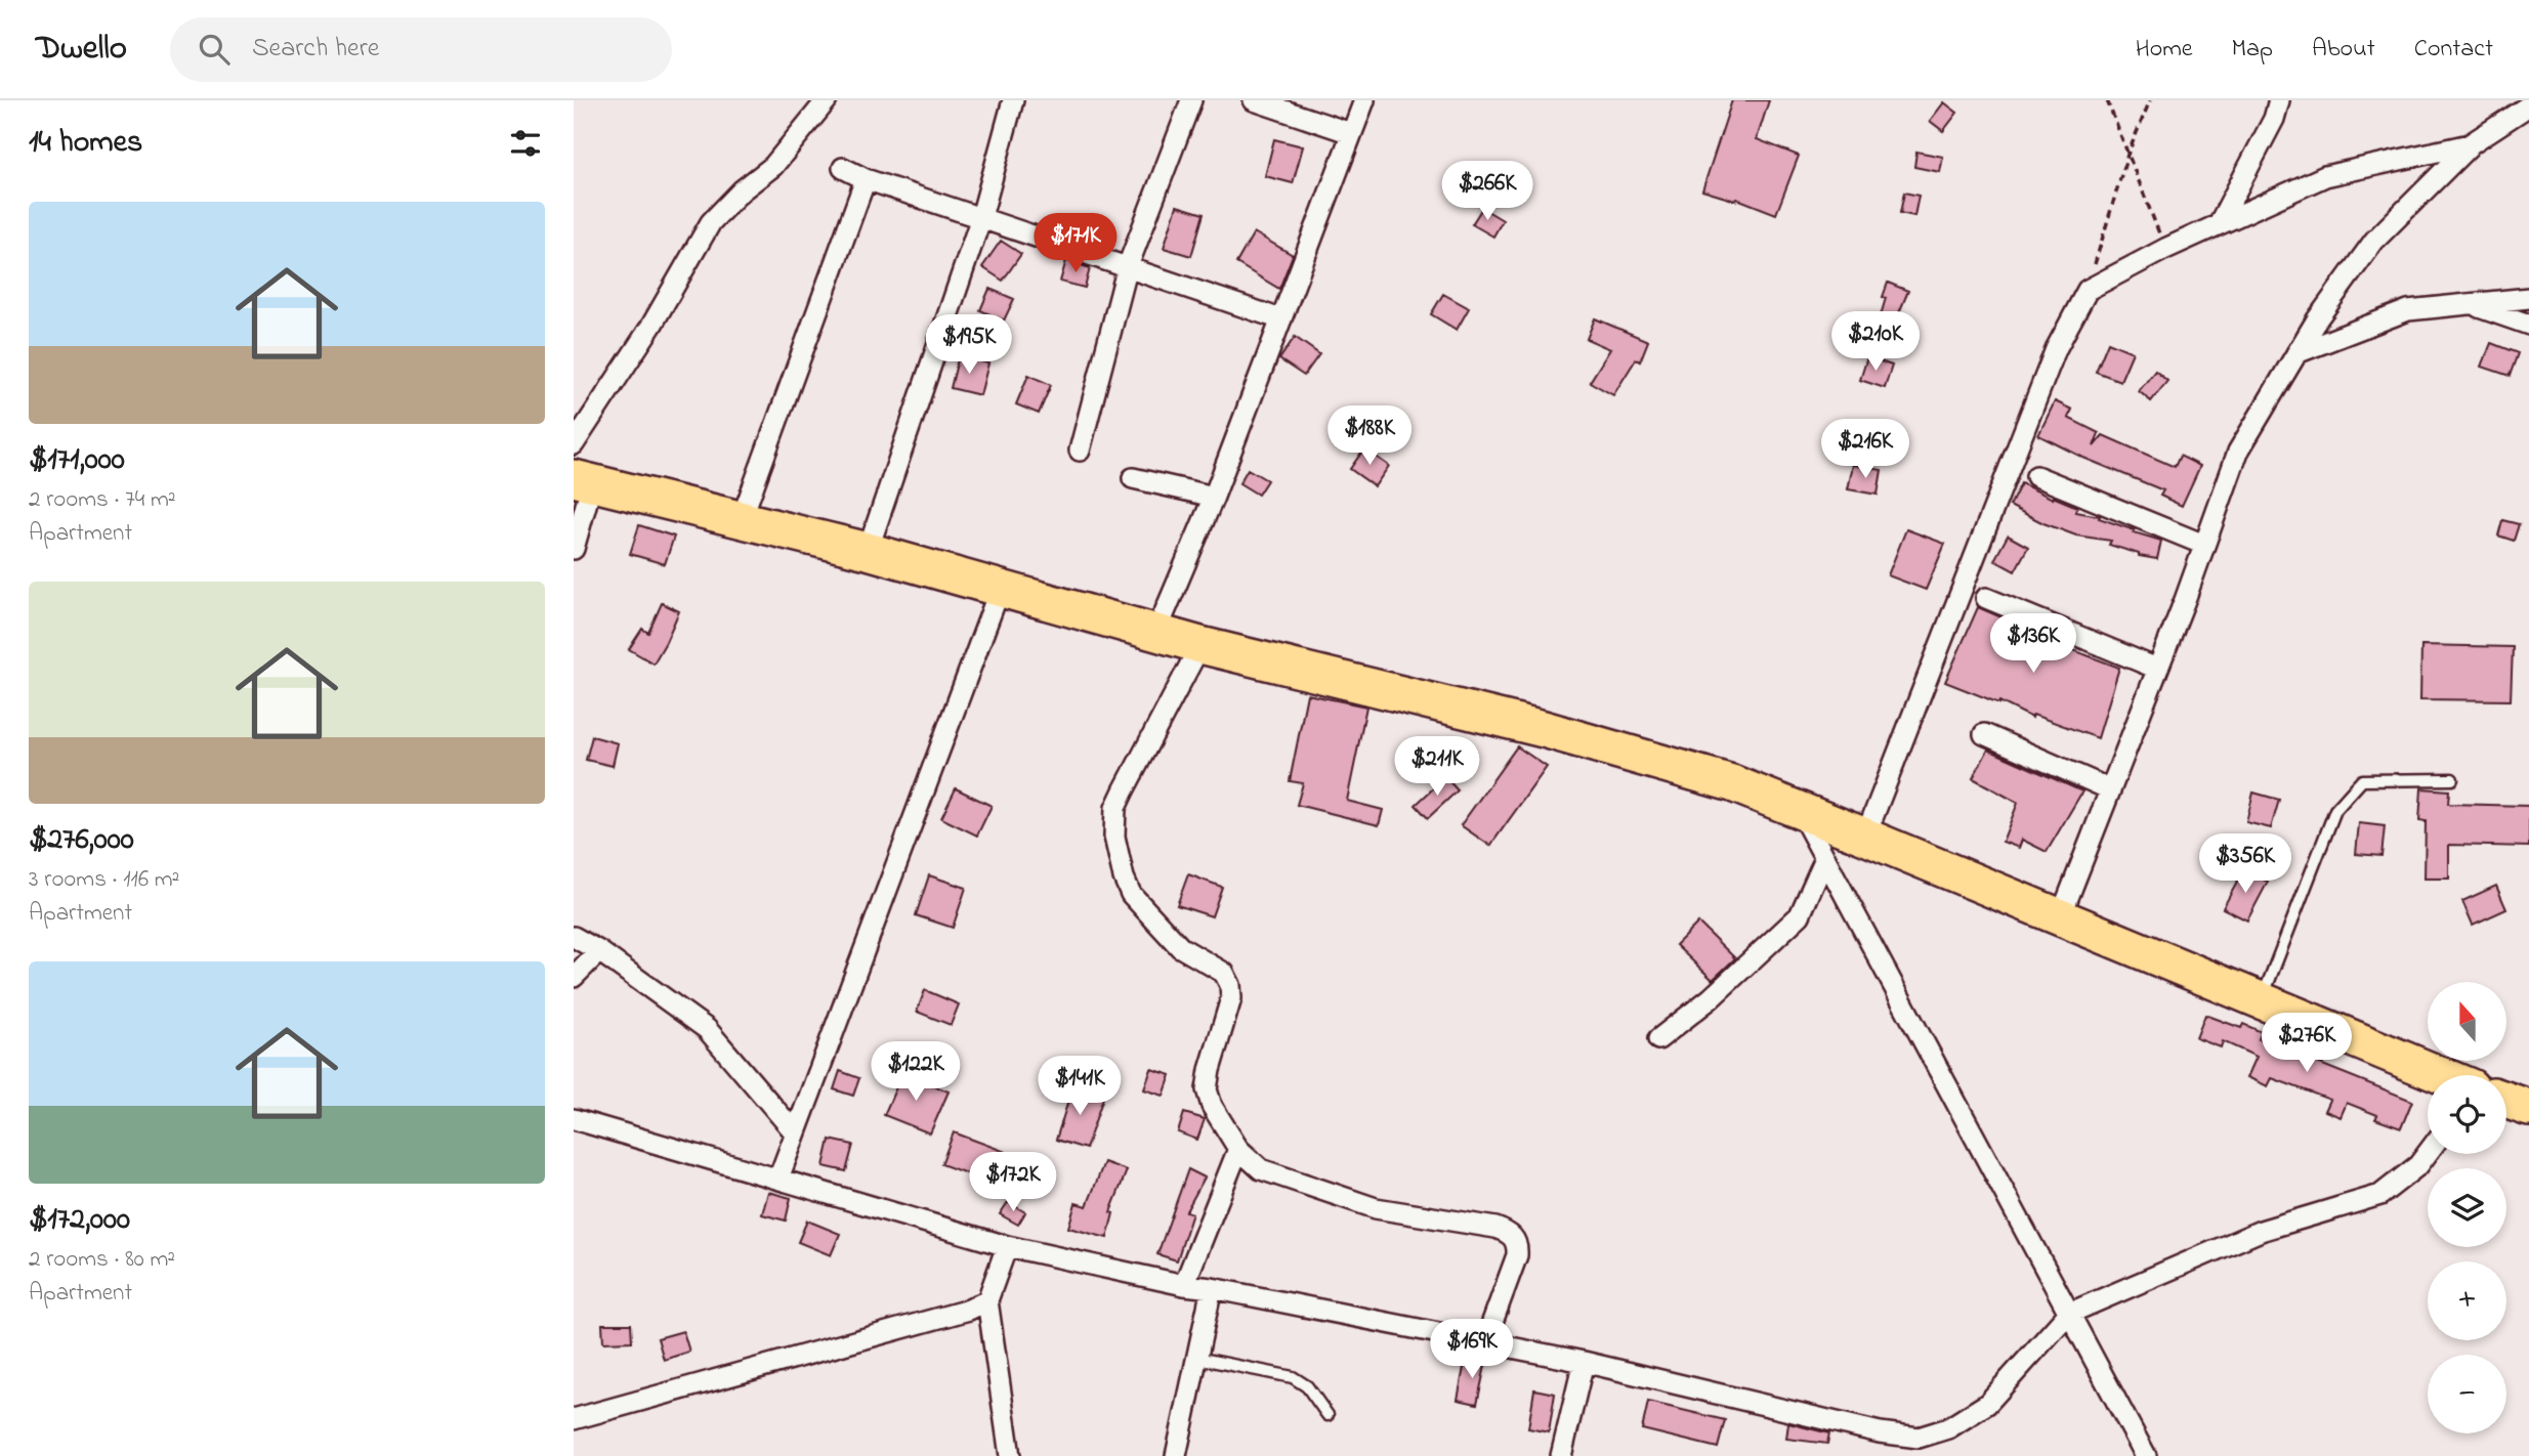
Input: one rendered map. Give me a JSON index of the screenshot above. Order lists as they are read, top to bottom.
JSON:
{
  "north": "top",
  "page": {
    "header": "Dwello",
    "search": "Search here",
    "nav": [
      "Home",
      "Map",
      "About",
      "Contact"
    ],
    "heading": "14 homes",
    "price": [
      "$266K",
      "$171K",
      "$210K",
      "$195K",
      "$188K",
      "$216K",
      "$136K",
      "$211K",
      "$356K",
      "$276K",
      "$122K",
      "$141K",
      "$172K",
      "$169K"
    ],
    "list": [
      {
        "name": "$171,000",
        "note": "2 rooms · 74 m² · Apartment"
      },
      {
        "name": "$276,000",
        "note": "3 rooms · 116 m² · Apartment"
      },
      {
        "name": "$172,000",
        "note": "2 rooms · 80 m² · Apartment"
      }
    ],
    "map_buttons": ["+", "−"]
  }
}
